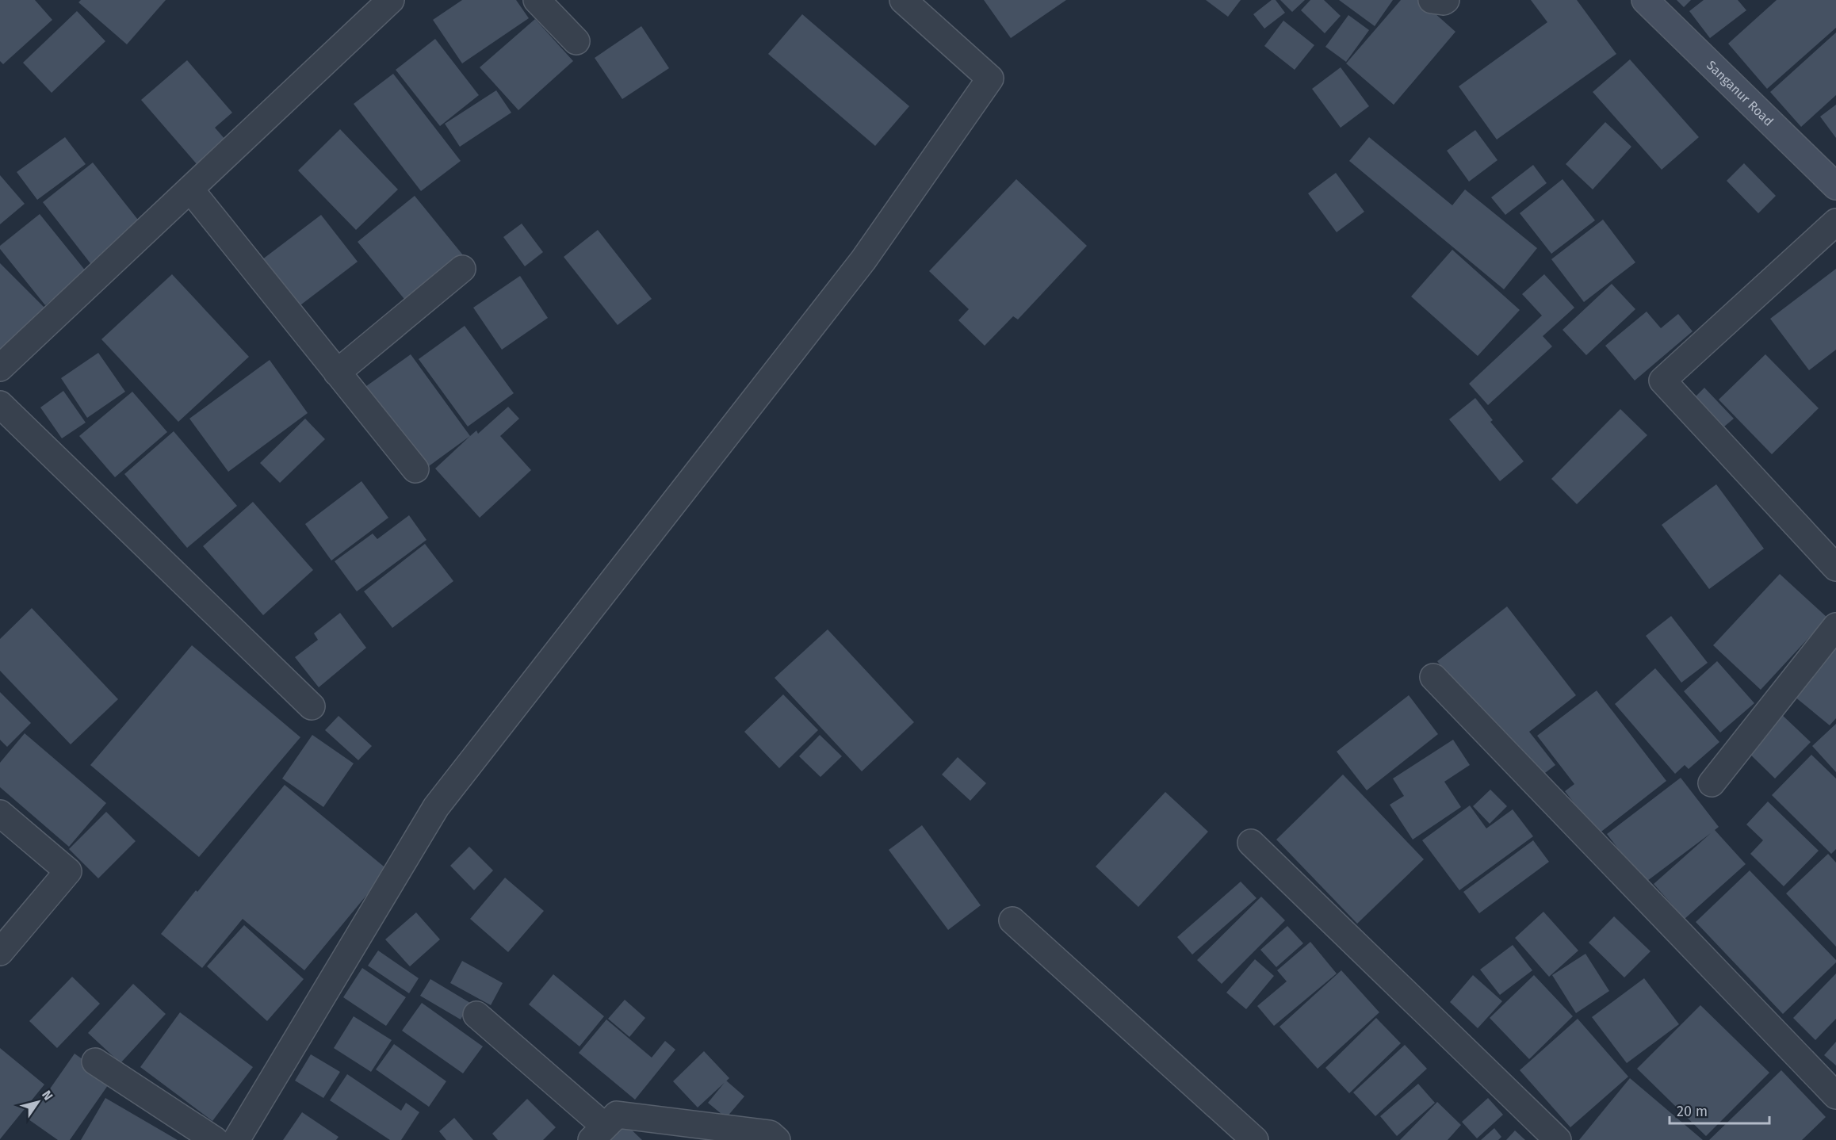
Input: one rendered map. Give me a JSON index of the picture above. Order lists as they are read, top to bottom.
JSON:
{
  "streets": {
    "main road": ["Sanganur Road"]
  },
  "scale_bar": "20 m",
  "north": "top right"
}
